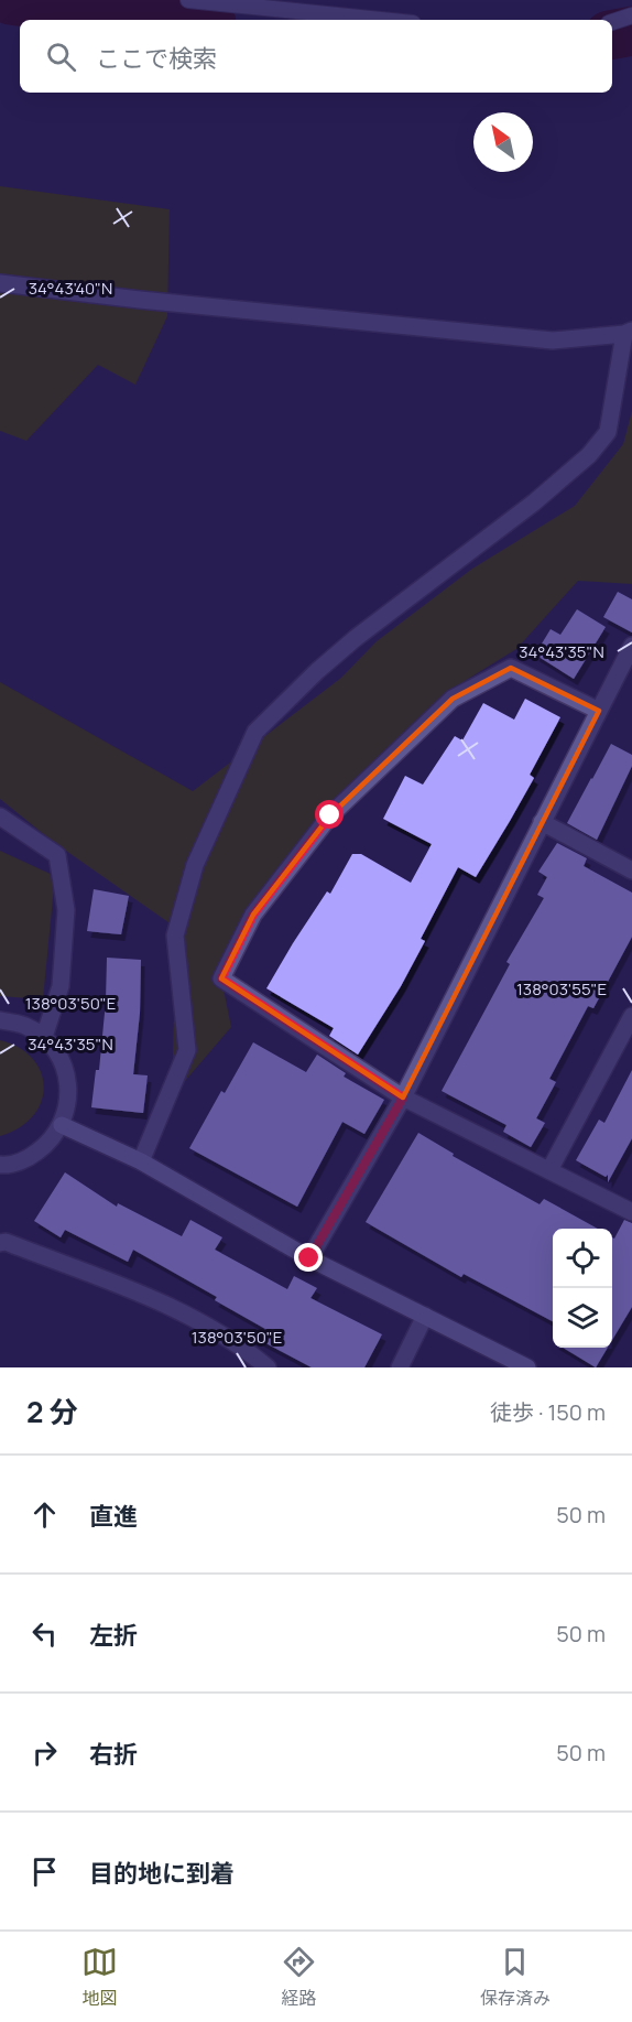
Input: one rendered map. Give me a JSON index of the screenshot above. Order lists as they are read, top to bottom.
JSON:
{
  "north": "top left",
  "page": {
    "search": "ここで検索",
    "heading": ["2 分", "徒歩 · 150 m"],
    "list": [
      ["直進", "50 m"],
      ["左折", "50 m"],
      ["右折", "50 m"],
      "目的地に到着"
    ],
    "nav": ["地図", "経路", "保存済み"]
  },
  "coordinates": [
    "34°43'40\"N",
    "34°43'35\"N",
    "138°03'55\"E",
    "138°03'50\"E"
  ]
}
